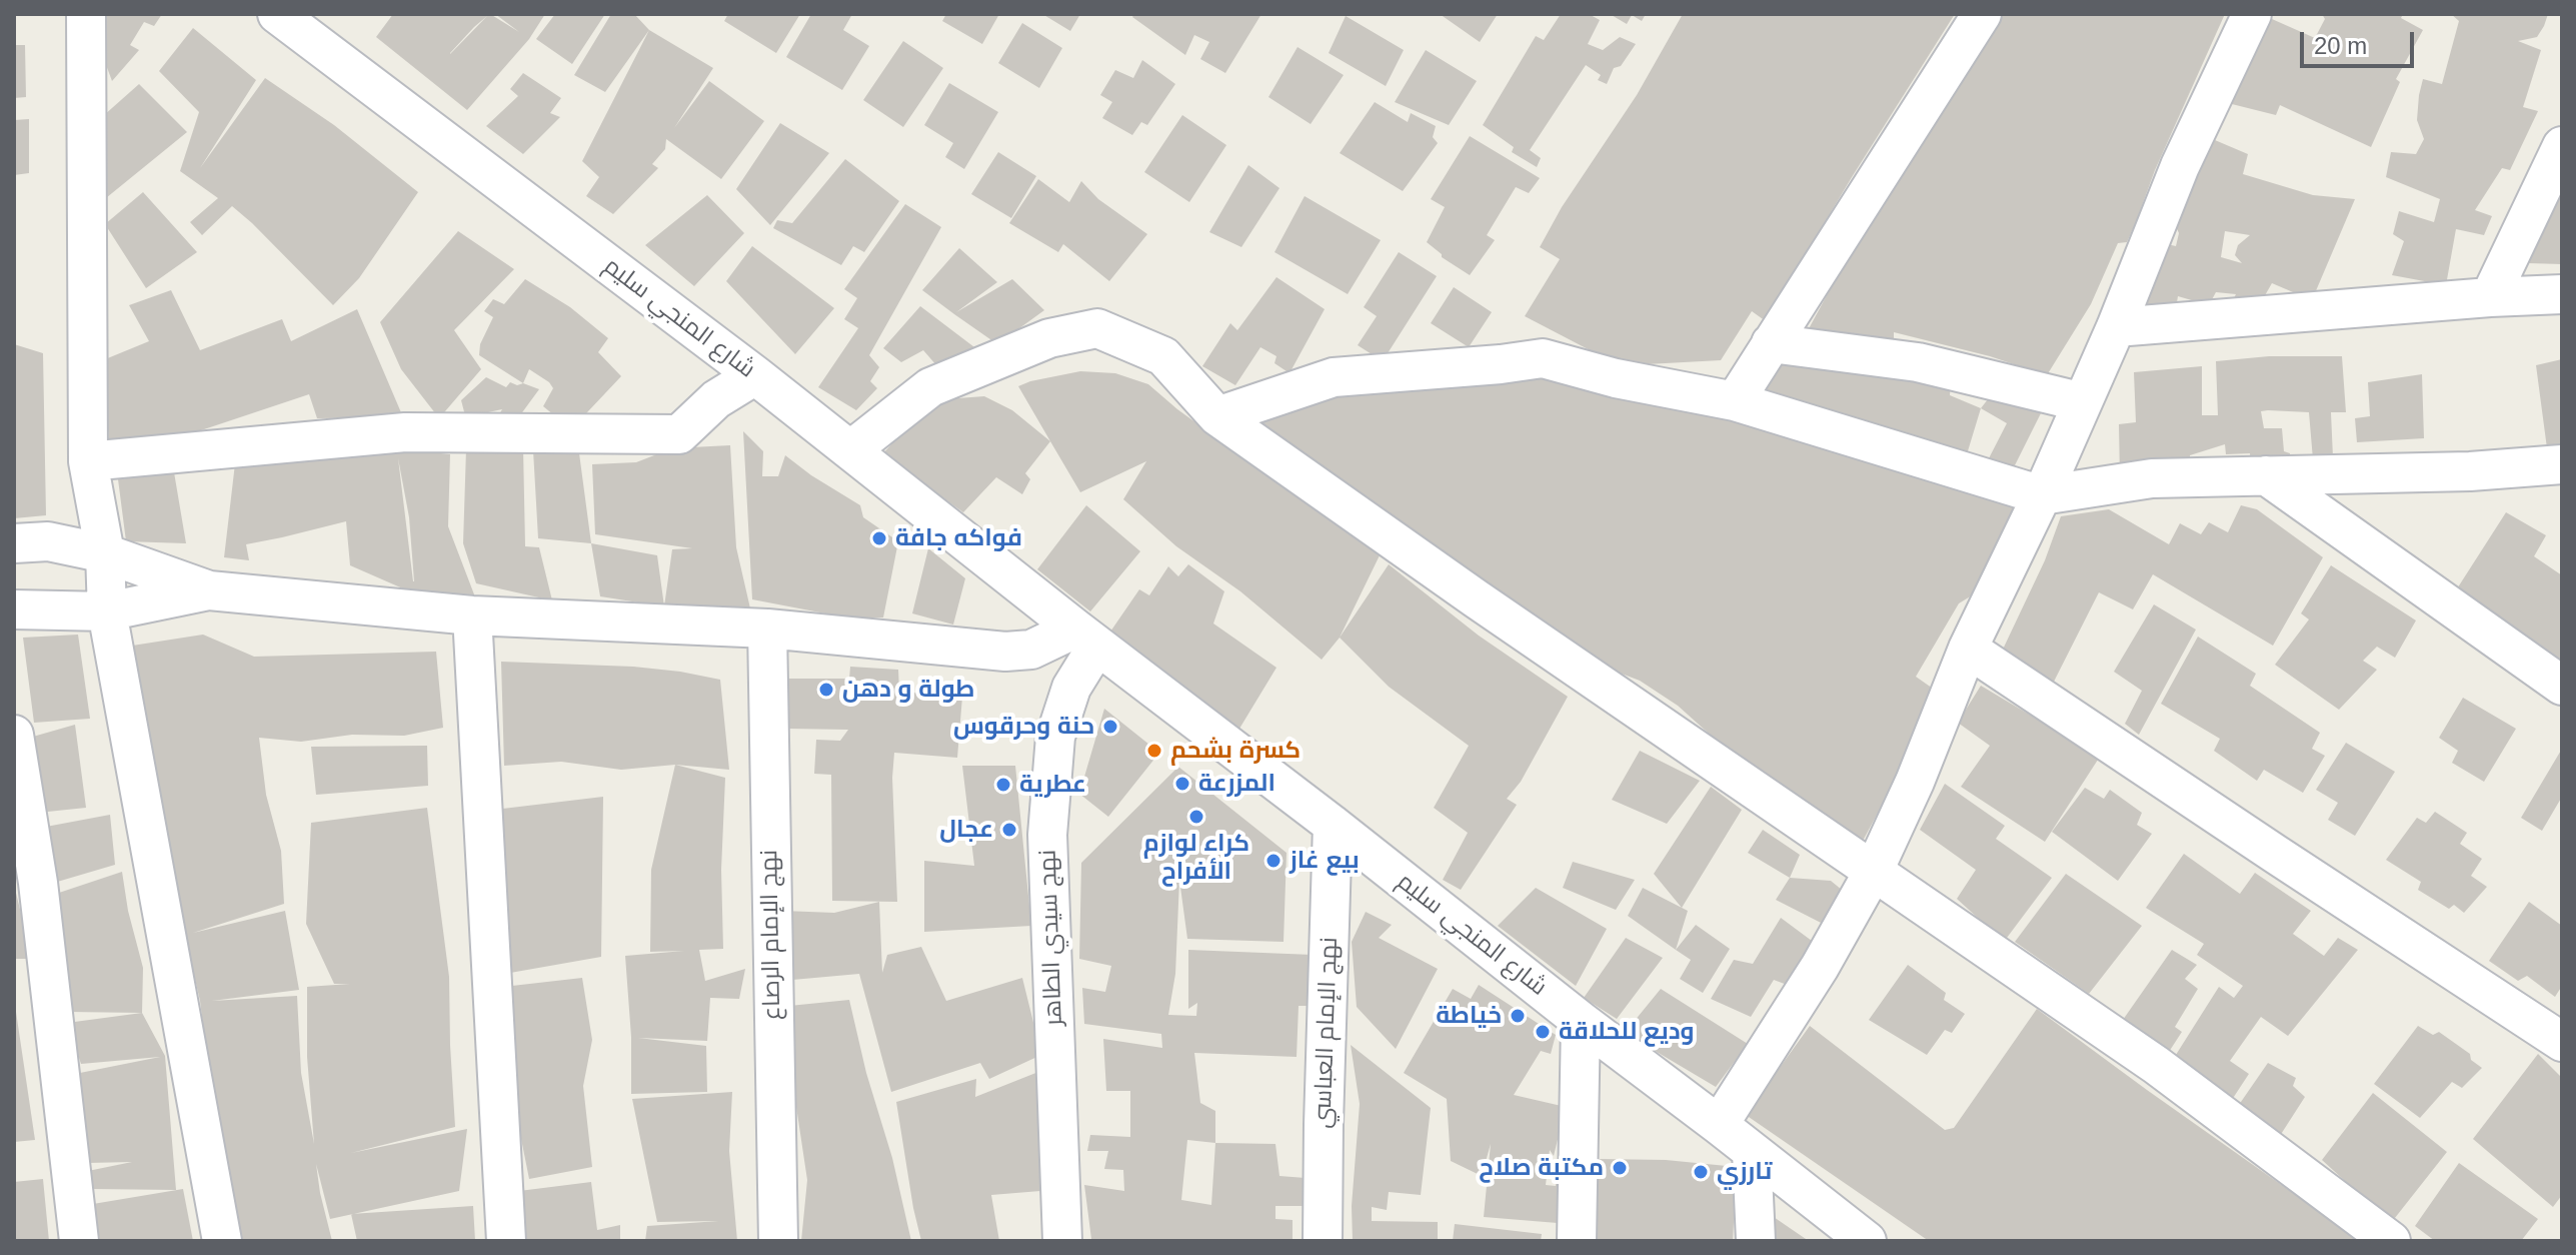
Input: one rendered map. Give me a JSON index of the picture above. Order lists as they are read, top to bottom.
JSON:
{
  "streets": {
    "street": [
      "شارع المنجي سليم",
      "نهج الإمام الرصاع",
      "نهج سيدي الطاهر",
      "نهج الإمام العباسي"
    ]
  },
  "crossings": [
    ["شارع المنجي سليم", "نهج سيدي الطاهر"],
    ["شارع المنجي سليم", "نهج الإمام العباسي"]
  ],
  "places": [
    "فواكه جافة",
    "طولة و دهن",
    "حنة وحرقوس",
    "كسرة بشحم",
    "المزرعة",
    "عطرية",
    "كراء لوازم الأفراح",
    "عجال",
    "بيع غاز",
    "خياطة",
    "وديع للحلاقة",
    "مكتبة صلاح",
    "تارزي"
  ],
  "scale_bar": "20 m"
}
